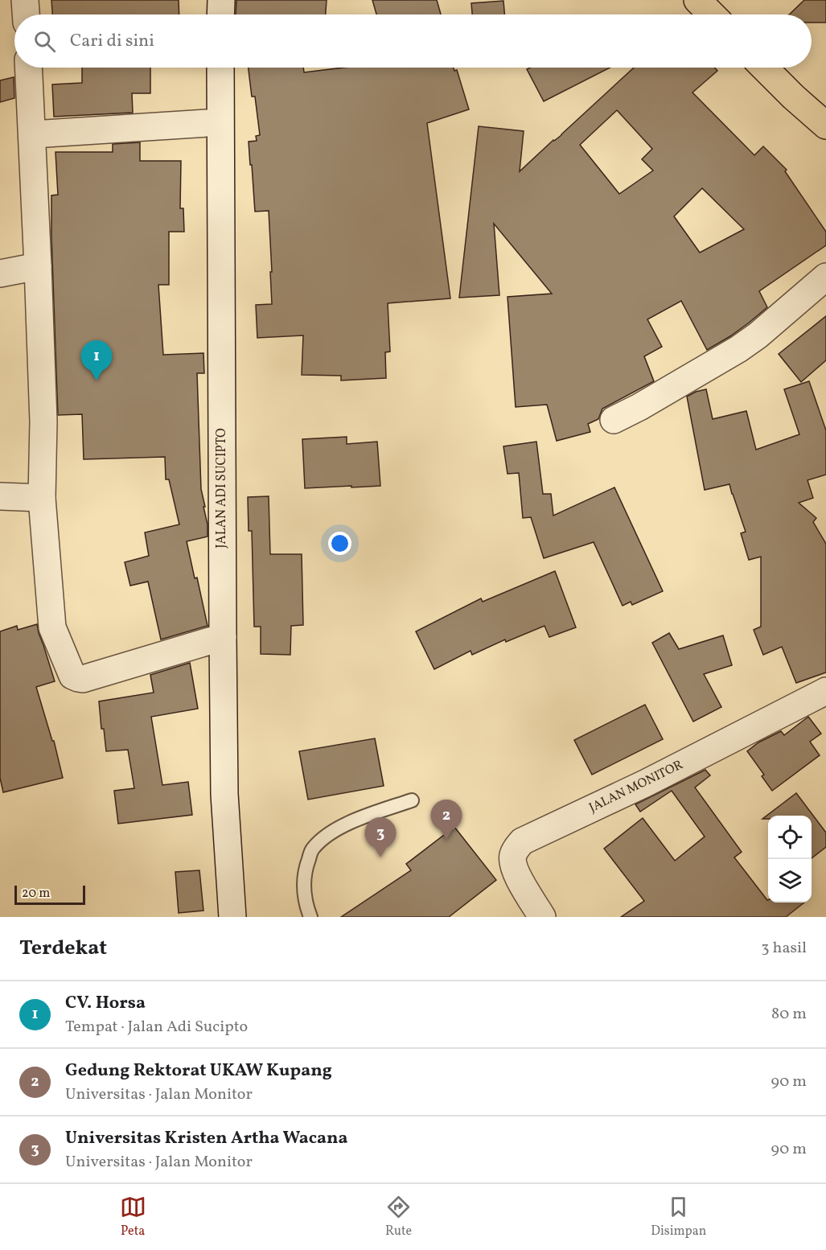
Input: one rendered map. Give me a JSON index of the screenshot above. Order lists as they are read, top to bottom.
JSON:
{
  "streets": {
    "street": ["JALAN ADI SUCIPTO", "JALAN MONITOR"]
  },
  "scale_bar": "20 m",
  "page": {
    "search": "Cari di sini",
    "pins": ["1", "2", "3"],
    "scale": "20 m",
    "heading": ["Terdekat", "3 hasil"],
    "list": [
      {
        "mark": "1",
        "name": "CV. Horsa",
        "note": "Tempat · Jalan Adi Sucipto",
        "value": "80 m"
      },
      {
        "mark": "2",
        "name": "Gedung Rektorat UKAW Kupang",
        "note": "Universitas · Jalan Monitor",
        "value": "90 m"
      },
      {
        "mark": "3",
        "name": "Universitas Kristen Artha Wacana",
        "note": "Universitas · Jalan Monitor",
        "value": "90 m"
      }
    ],
    "nav": ["Peta", "Rute", "Disimpan"]
  }
}
